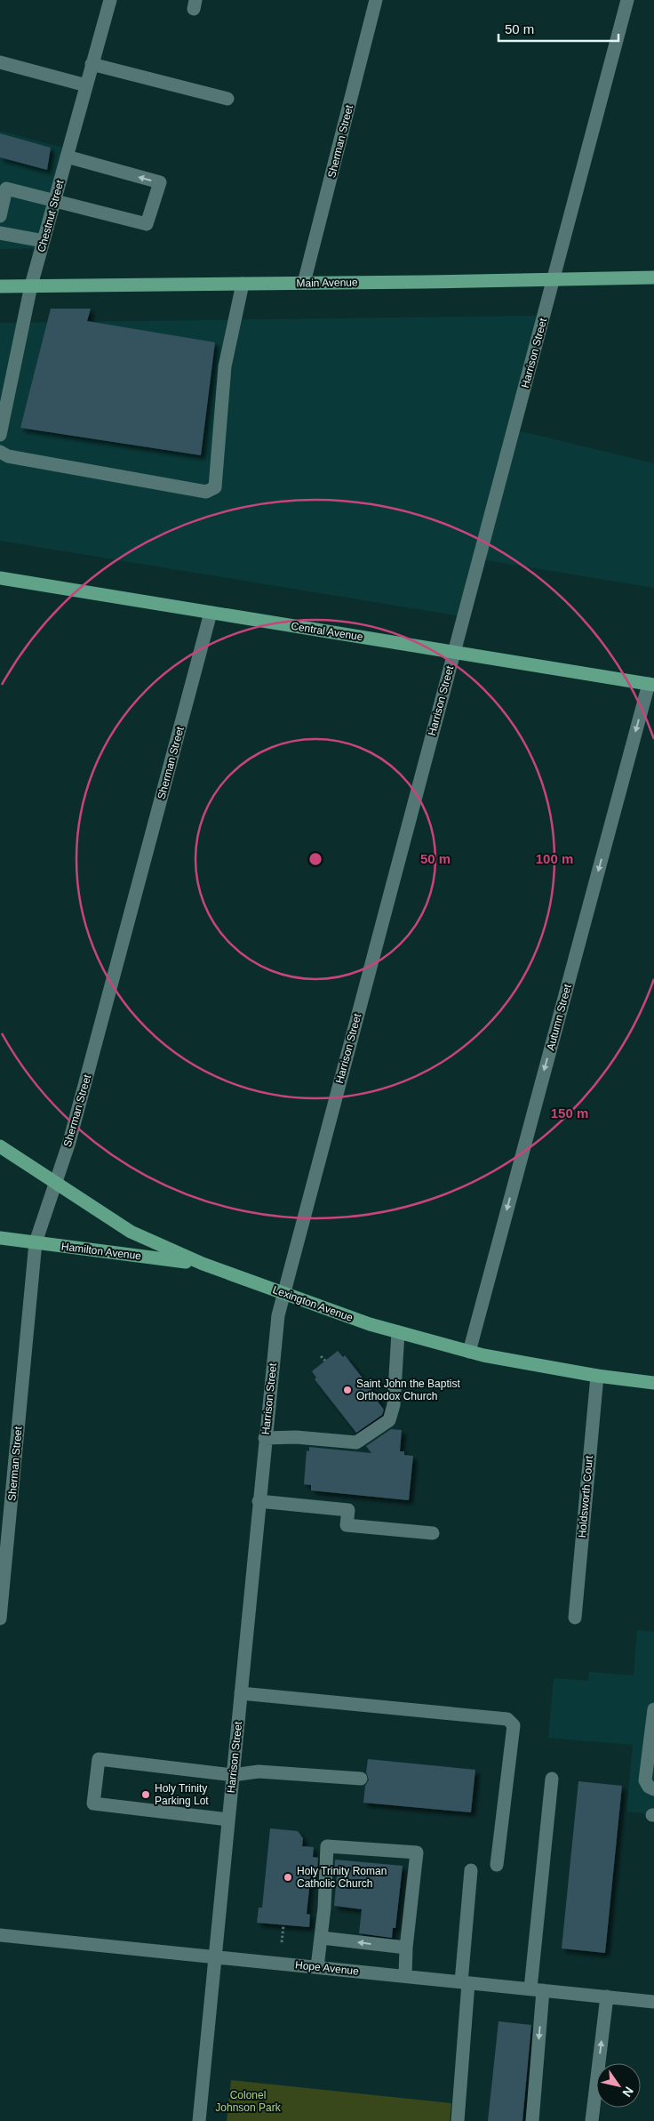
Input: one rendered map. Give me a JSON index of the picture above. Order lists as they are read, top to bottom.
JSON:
{
  "streets": {
    "main road": [
      "Main Avenue",
      "Central Avenue",
      "Hamilton Avenue",
      "Lexington Avenue"
    ],
    "street": [
      "Sherman Street",
      "Chestnut Street",
      "Harrison Street",
      "Autumn Street",
      "Holdsworth Court",
      "Hope Avenue"
    ]
  },
  "crossings": [
    ["Sherman Street", "Main Avenue"],
    ["Sherman Street", "Central Avenue"],
    ["Sherman Street", "Hamilton Avenue"],
    ["Sherman Street", "Lexington Avenue"],
    ["Chestnut Street", "Main Avenue"],
    ["Main Avenue", "Harrison Street"],
    ["Harrison Street", "Central Avenue"],
    ["Harrison Street", "Lexington Avenue"],
    ["Harrison Street", "Hope Avenue"],
    ["Central Avenue", "Autumn Street"],
    ["Autumn Street", "Lexington Avenue"],
    ["Hamilton Avenue", "Lexington Avenue"],
    ["Lexington Avenue", "Holdsworth Court"]
  ],
  "one_way": ["Autumn Street"],
  "parks": ["Colonel Johnson Park"],
  "places": ["Saint John the Baptist Orthodox Church", "Holy Trinity Parking Lot", "Holy Trinity Roman Catholic Church"],
  "scale_bar": "50 m",
  "north": "bottom right",
  "rings": ["50 m", "100 m", "150 m"]
}
